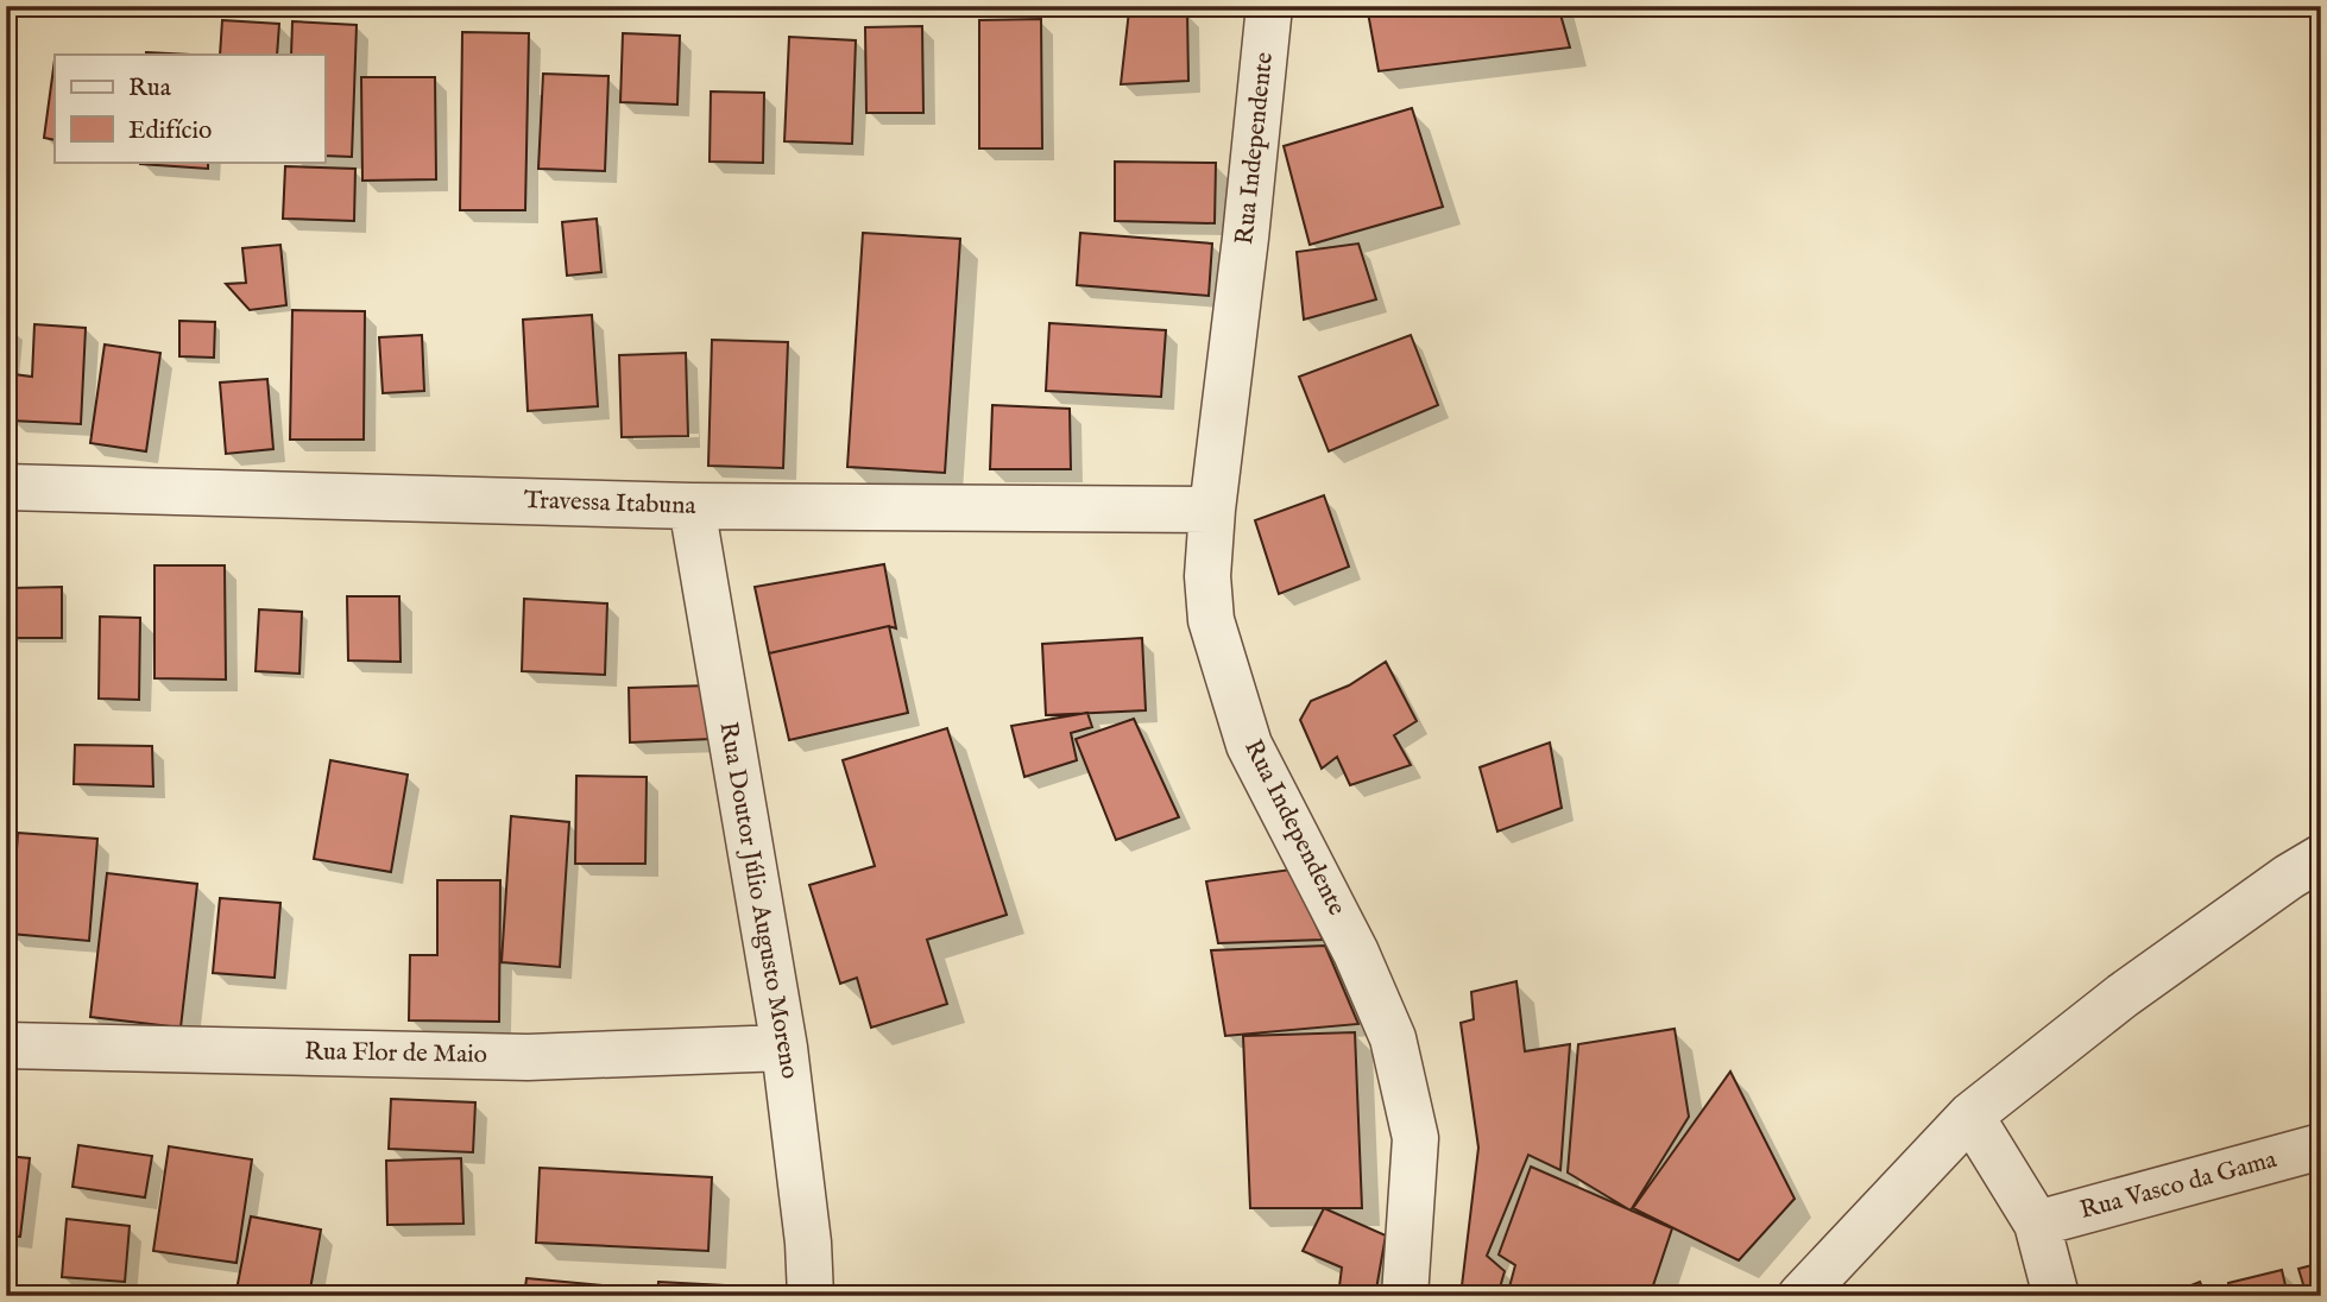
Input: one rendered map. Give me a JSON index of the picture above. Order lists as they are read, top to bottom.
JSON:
{
  "streets": {
    "street": [
      "Rua Independente",
      "Travessa Itabuna",
      "Rua Doutor Júlio Augusto Moreno",
      "Rua Flor de Maio",
      "Rua Vasco da Gama"
    ]
  },
  "crossings": [
    ["Rua Independente", "Travessa Itabuna"],
    ["Travessa Itabuna", "Rua Doutor Júlio Augusto Moreno"],
    ["Rua Doutor Júlio Augusto Moreno", "Rua Flor de Maio"]
  ],
  "legend": ["Rua", "Edifício"]
}
